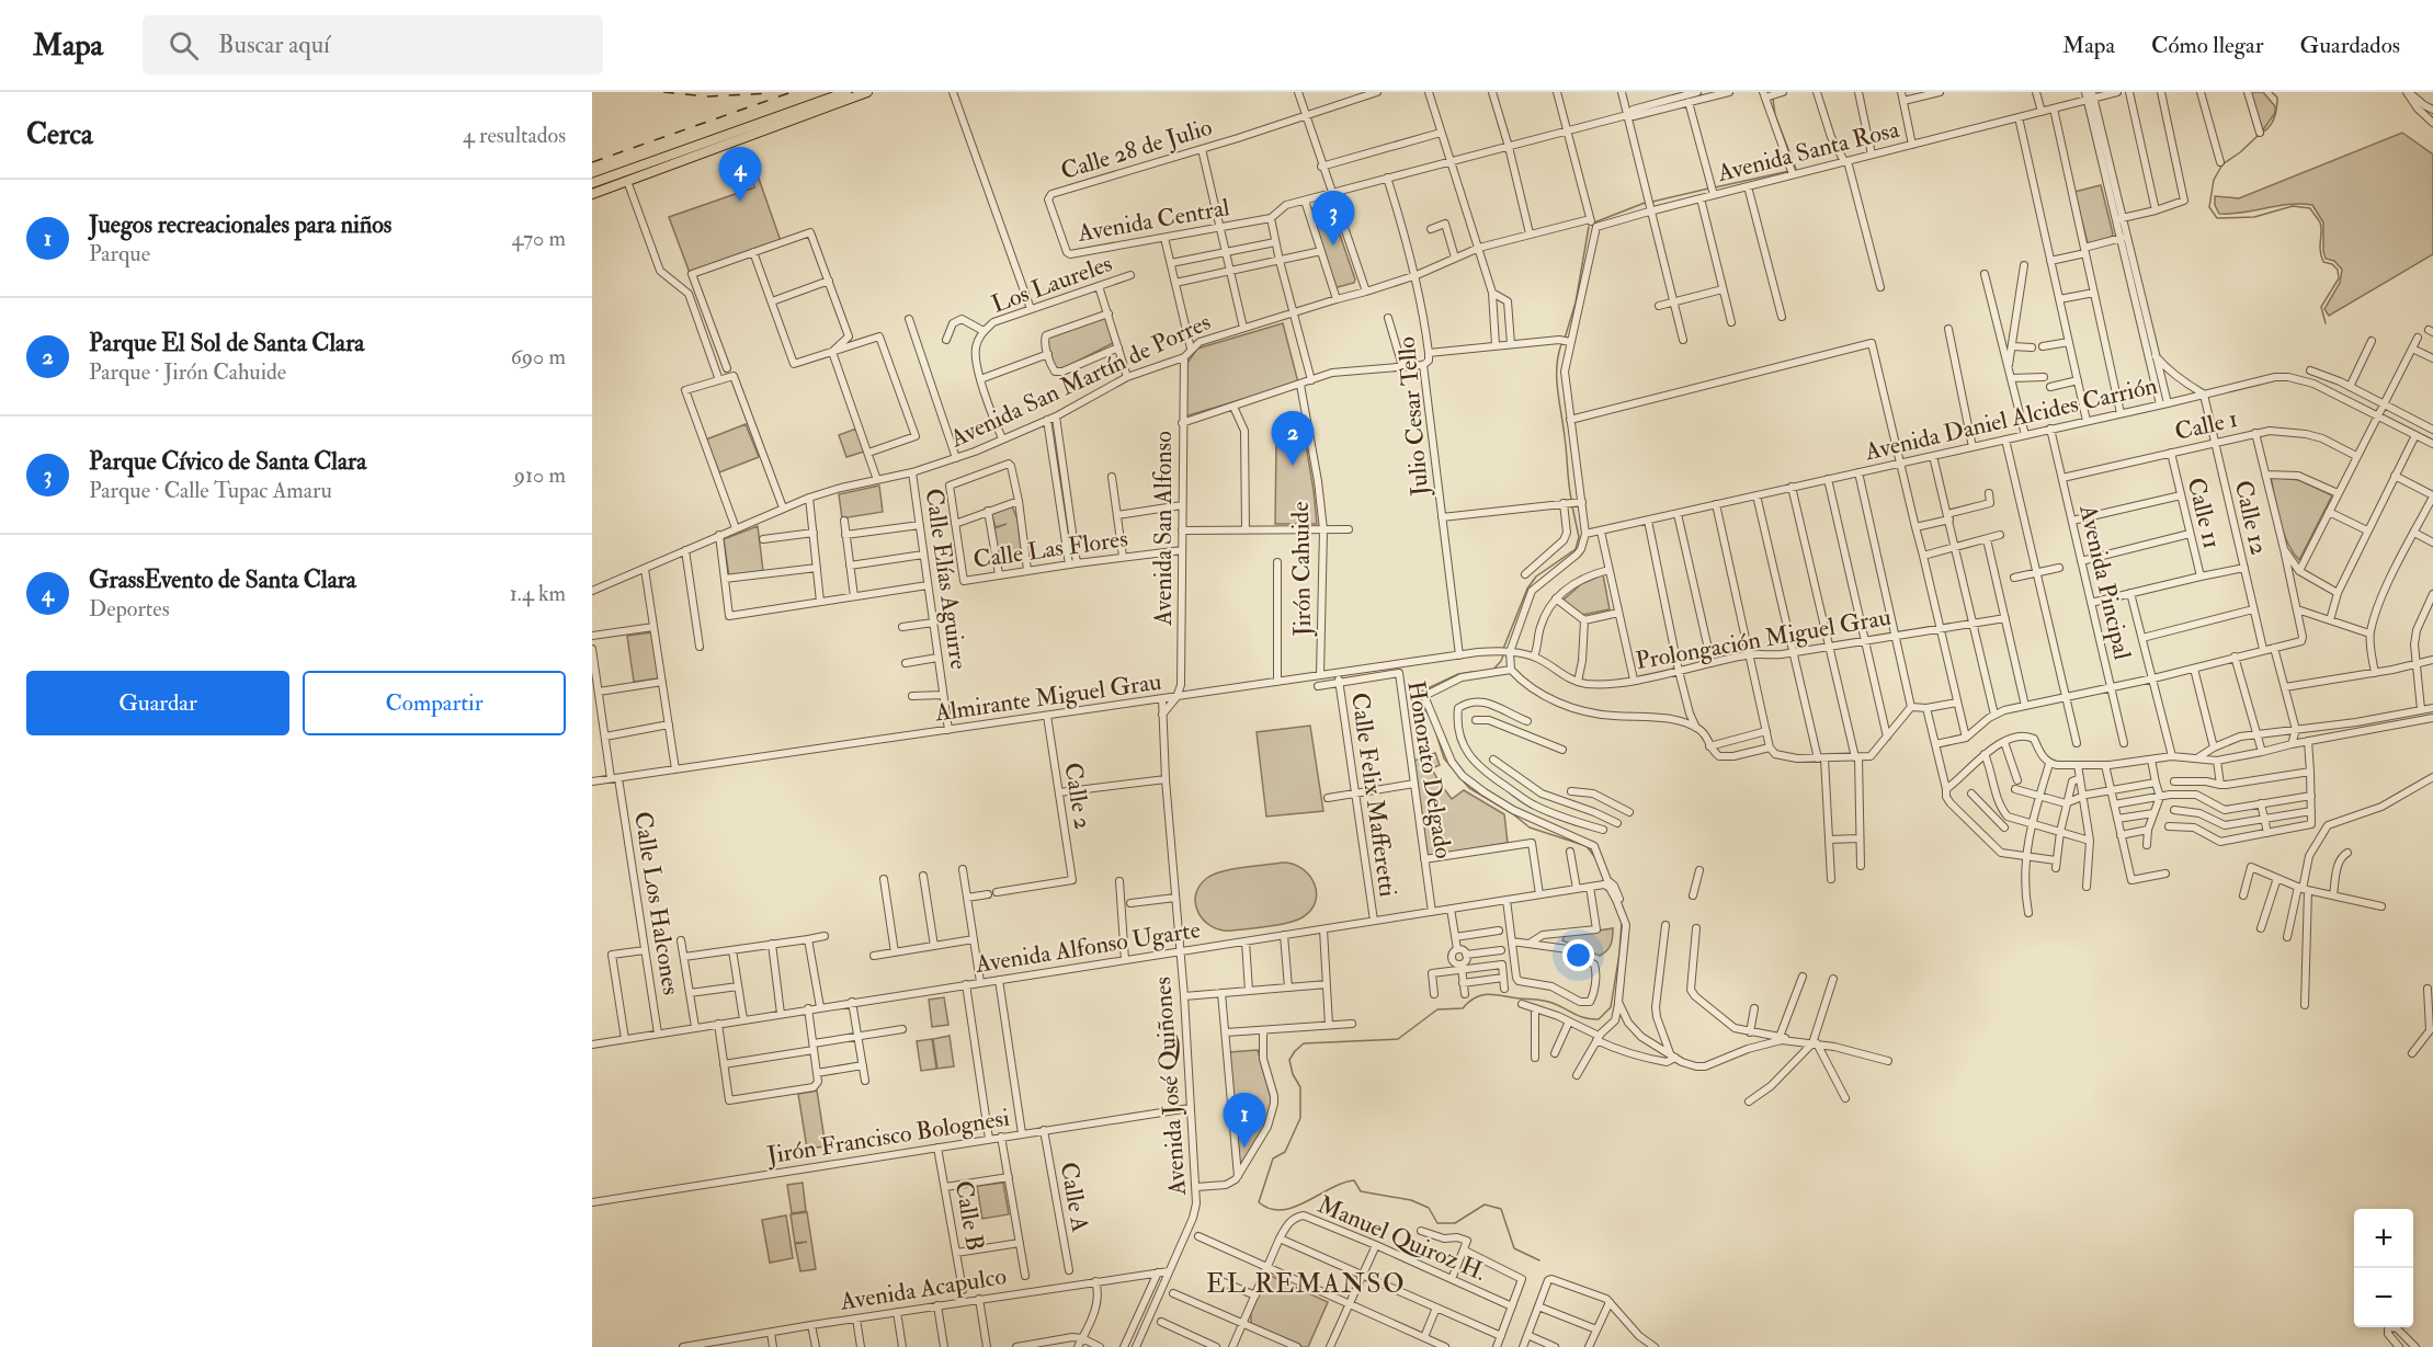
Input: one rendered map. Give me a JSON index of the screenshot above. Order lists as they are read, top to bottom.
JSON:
{
  "streets": {
    "street": [
      "Calle 28 de Julio",
      "Avenida Santa Rosa",
      "Avenida Central",
      "Los Laureles",
      "Avenida San Martín de Porres",
      "Julio Cesar Tello",
      "Avenida Daniel Alcides Carrión",
      "Calle 1",
      "Calle 11",
      "Calle 12",
      "Avenida San Alfonso",
      "Calle Las Flores",
      "Jirón Cahuide",
      "Calle Elías Aguirre",
      "Avenida Pincipal",
      "Prolongación Miguel Grau",
      "Almirante Miguel Grau",
      "Honorato Delgado",
      "Calle Felix Mafferetti",
      "Calle 2",
      "Calle Los Halcones",
      "Avenida Alfonso Ugarte",
      "Avenida José Quiñones",
      "Jirón Francisco Bolognesi",
      "Calle A",
      "Calle B",
      "Manuel Quiroz H.",
      "Avenida Acapulco"
    ]
  },
  "crossings": [
    ["Calle 28 de Julio", "Avenida Central"],
    ["Los Laureles", "Avenida San Martín de Porres"],
    ["Avenida San Martín de Porres", "Julio Cesar Tello"],
    ["Avenida San Martín de Porres", "Avenida San Alfonso"],
    ["Avenida San Martín de Porres", "Calle Elías Aguirre"],
    ["Julio Cesar Tello", "Almirante Miguel Grau"],
    ["Avenida Daniel Alcides Carrión", "Calle 12"],
    ["Avenida Daniel Alcides Carrión", "Avenida Pincipal"],
    ["Calle 1", "Calle 11"],
    ["Calle 1", "Calle 12"],
    ["Calle 1", "Avenida Pincipal"],
    ["Calle 11", "Calle 12"],
    ["Avenida San Alfonso", "Calle Las Flores"],
    ["Avenida San Alfonso", "Almirante Miguel Grau"],
    ["Jirón Cahuide", "Almirante Miguel Grau"],
    ["Calle Elías Aguirre", "Almirante Miguel Grau"],
    ["Prolongación Miguel Grau", "Almirante Miguel Grau"],
    ["Almirante Miguel Grau", "Calle Felix Mafferetti"],
    ["Almirante Miguel Grau", "Calle 2"],
    ["Almirante Miguel Grau", "Calle Los Halcones"],
    ["Almirante Miguel Grau", "Avenida José Quiñones"],
    ["Honorato Delgado", "Calle Felix Mafferetti"],
    ["Honorato Delgado", "Avenida Alfonso Ugarte"],
    ["Calle Felix Mafferetti", "Avenida Alfonso Ugarte"],
    ["Calle Los Halcones", "Avenida Alfonso Ugarte"],
    ["Avenida Alfonso Ugarte", "Avenida José Quiñones"],
    ["Avenida José Quiñones", "Jirón Francisco Bolognesi"],
    ["Avenida José Quiñones", "Avenida Acapulco"],
    ["Jirón Francisco Bolognesi", "Calle A"],
    ["Jirón Francisco Bolognesi", "Calle B"]
  ],
  "districts": ["EL REMANSO"],
  "page": {
    "header": "Mapa",
    "search": "Buscar aquí",
    "nav": ["Mapa", "Cómo llegar", "Guardados"],
    "heading": ["Cerca", "4 resultados"],
    "pins": [
      "4",
      "3",
      "2",
      "1"
    ],
    "list": [
      {
        "mark": "1",
        "name": "Juegos recreacionales para niños",
        "note": "Parque",
        "value": "470 m"
      },
      {
        "mark": "2",
        "name": "Parque El Sol de Santa Clara",
        "note": "Parque · Jirón Cahuide",
        "value": "690 m"
      },
      {
        "mark": "3",
        "name": "Parque Cívico de Santa Clara",
        "note": "Parque · Calle Tupac Amaru",
        "value": "910 m"
      },
      {
        "mark": "4",
        "name": "GrassEvento de Santa Clara",
        "note": "Deportes",
        "value": "1.4 km"
      }
    ],
    "buttons": ["Guardar", "Compartir"],
    "map_buttons": ["+", "−"]
  }
}
